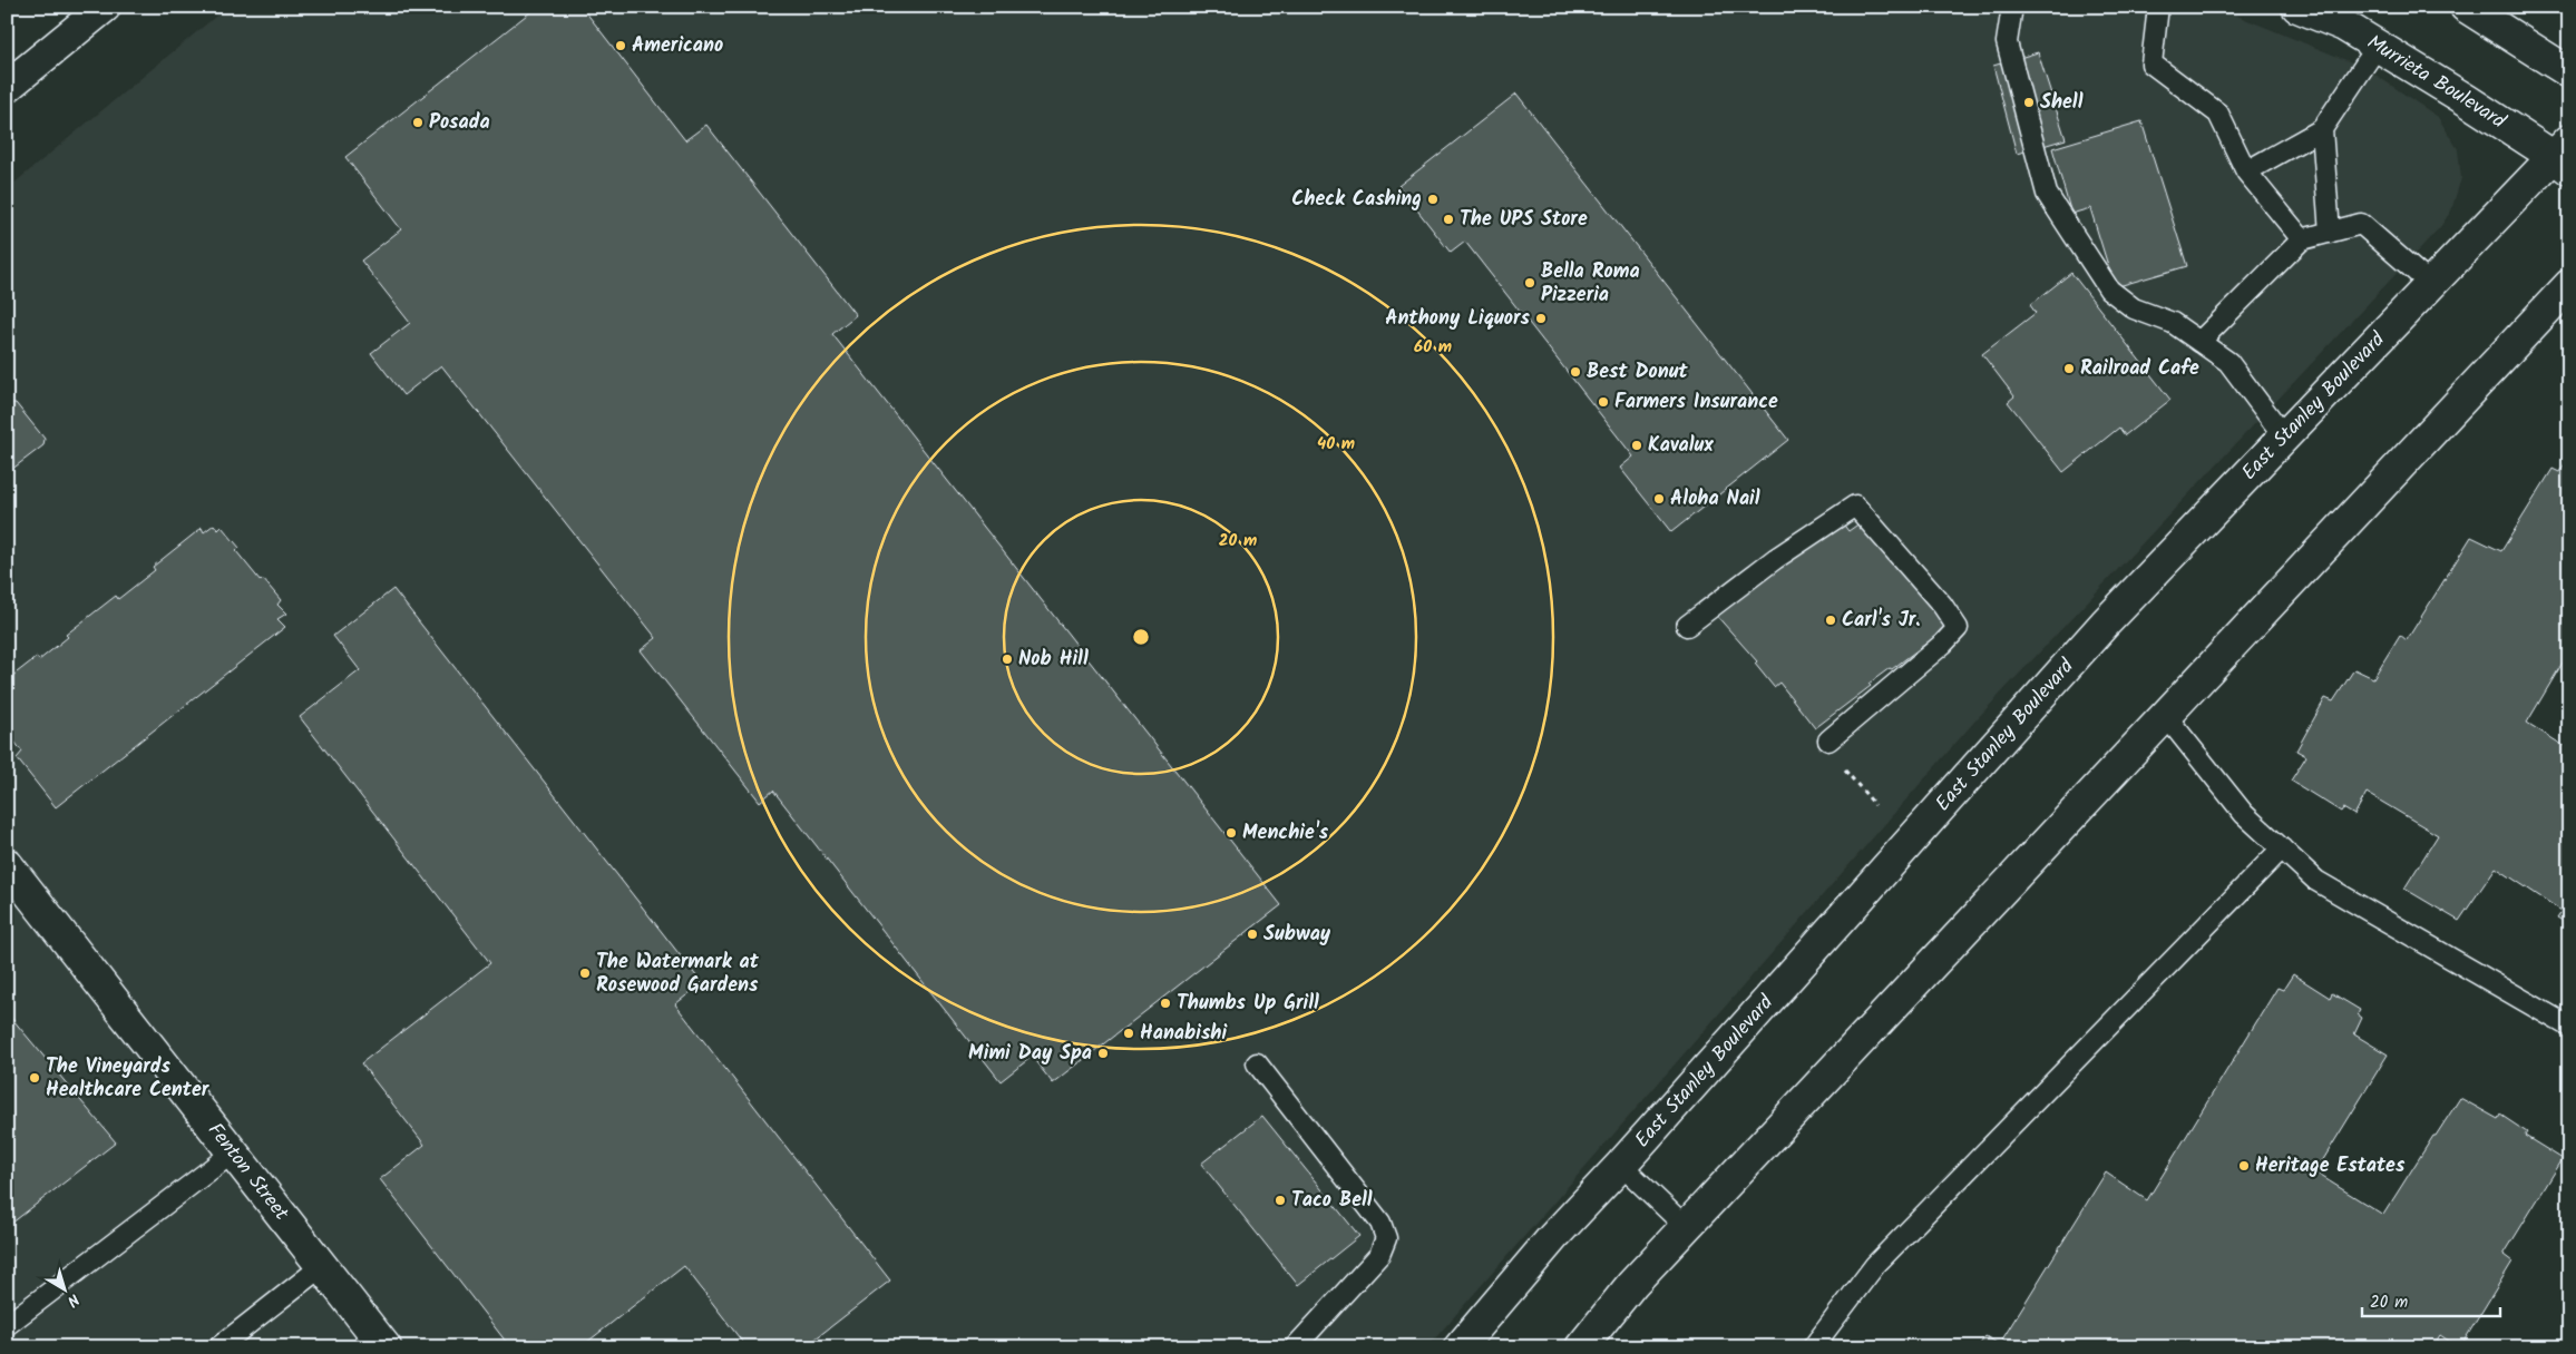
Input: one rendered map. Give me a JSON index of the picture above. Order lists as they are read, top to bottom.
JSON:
{
  "streets": {
    "main road": ["Murrieta Boulevard", "East Stanley Boulevard", "Fenton Street"]
  },
  "crossings": [
    ["Murrieta Boulevard", "East Stanley Boulevard"]
  ],
  "places": [
    "Americano",
    "Shell",
    "Posada",
    "Check Cashing",
    "The UPS Store",
    "Bella Roma Pizzeria",
    "Anthony Liquors",
    "Railroad Cafe",
    "Best Donut",
    "Farmers Insurance",
    "Kavalux",
    "Aloha Nail",
    "Carl's Jr.",
    "Nob Hill",
    "Menchie's",
    "Subway",
    "The Watermark at Rosewood Gardens",
    "Thumbs Up Grill",
    "Hanabishi",
    "Mimi Day Spa",
    "The Vineyards Healthcare Center",
    "Heritage Estates",
    "Taco Bell"
  ],
  "scale_bar": "20 m",
  "north": "bottom right",
  "rings": ["60 m", "40 m", "20 m"]
}
